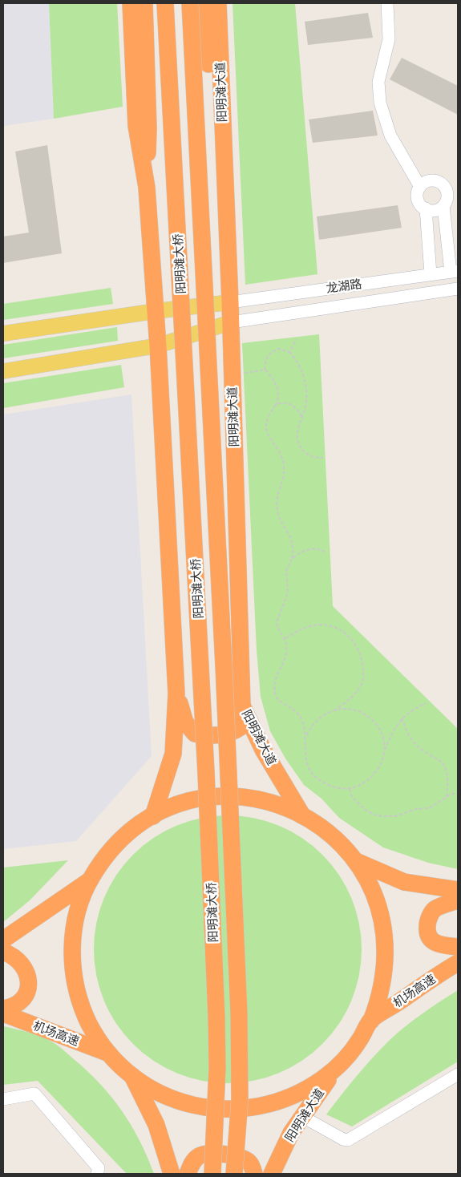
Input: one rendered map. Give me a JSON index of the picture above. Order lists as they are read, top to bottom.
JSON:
{
  "streets": {
    "highway": ["阳明滩大道", "阳明滩大桥", "机场高速"],
    "street": ["龙湖路"]
  },
  "crossings": [
    ["阳明滩大道", "龙湖路"]
  ]
}
